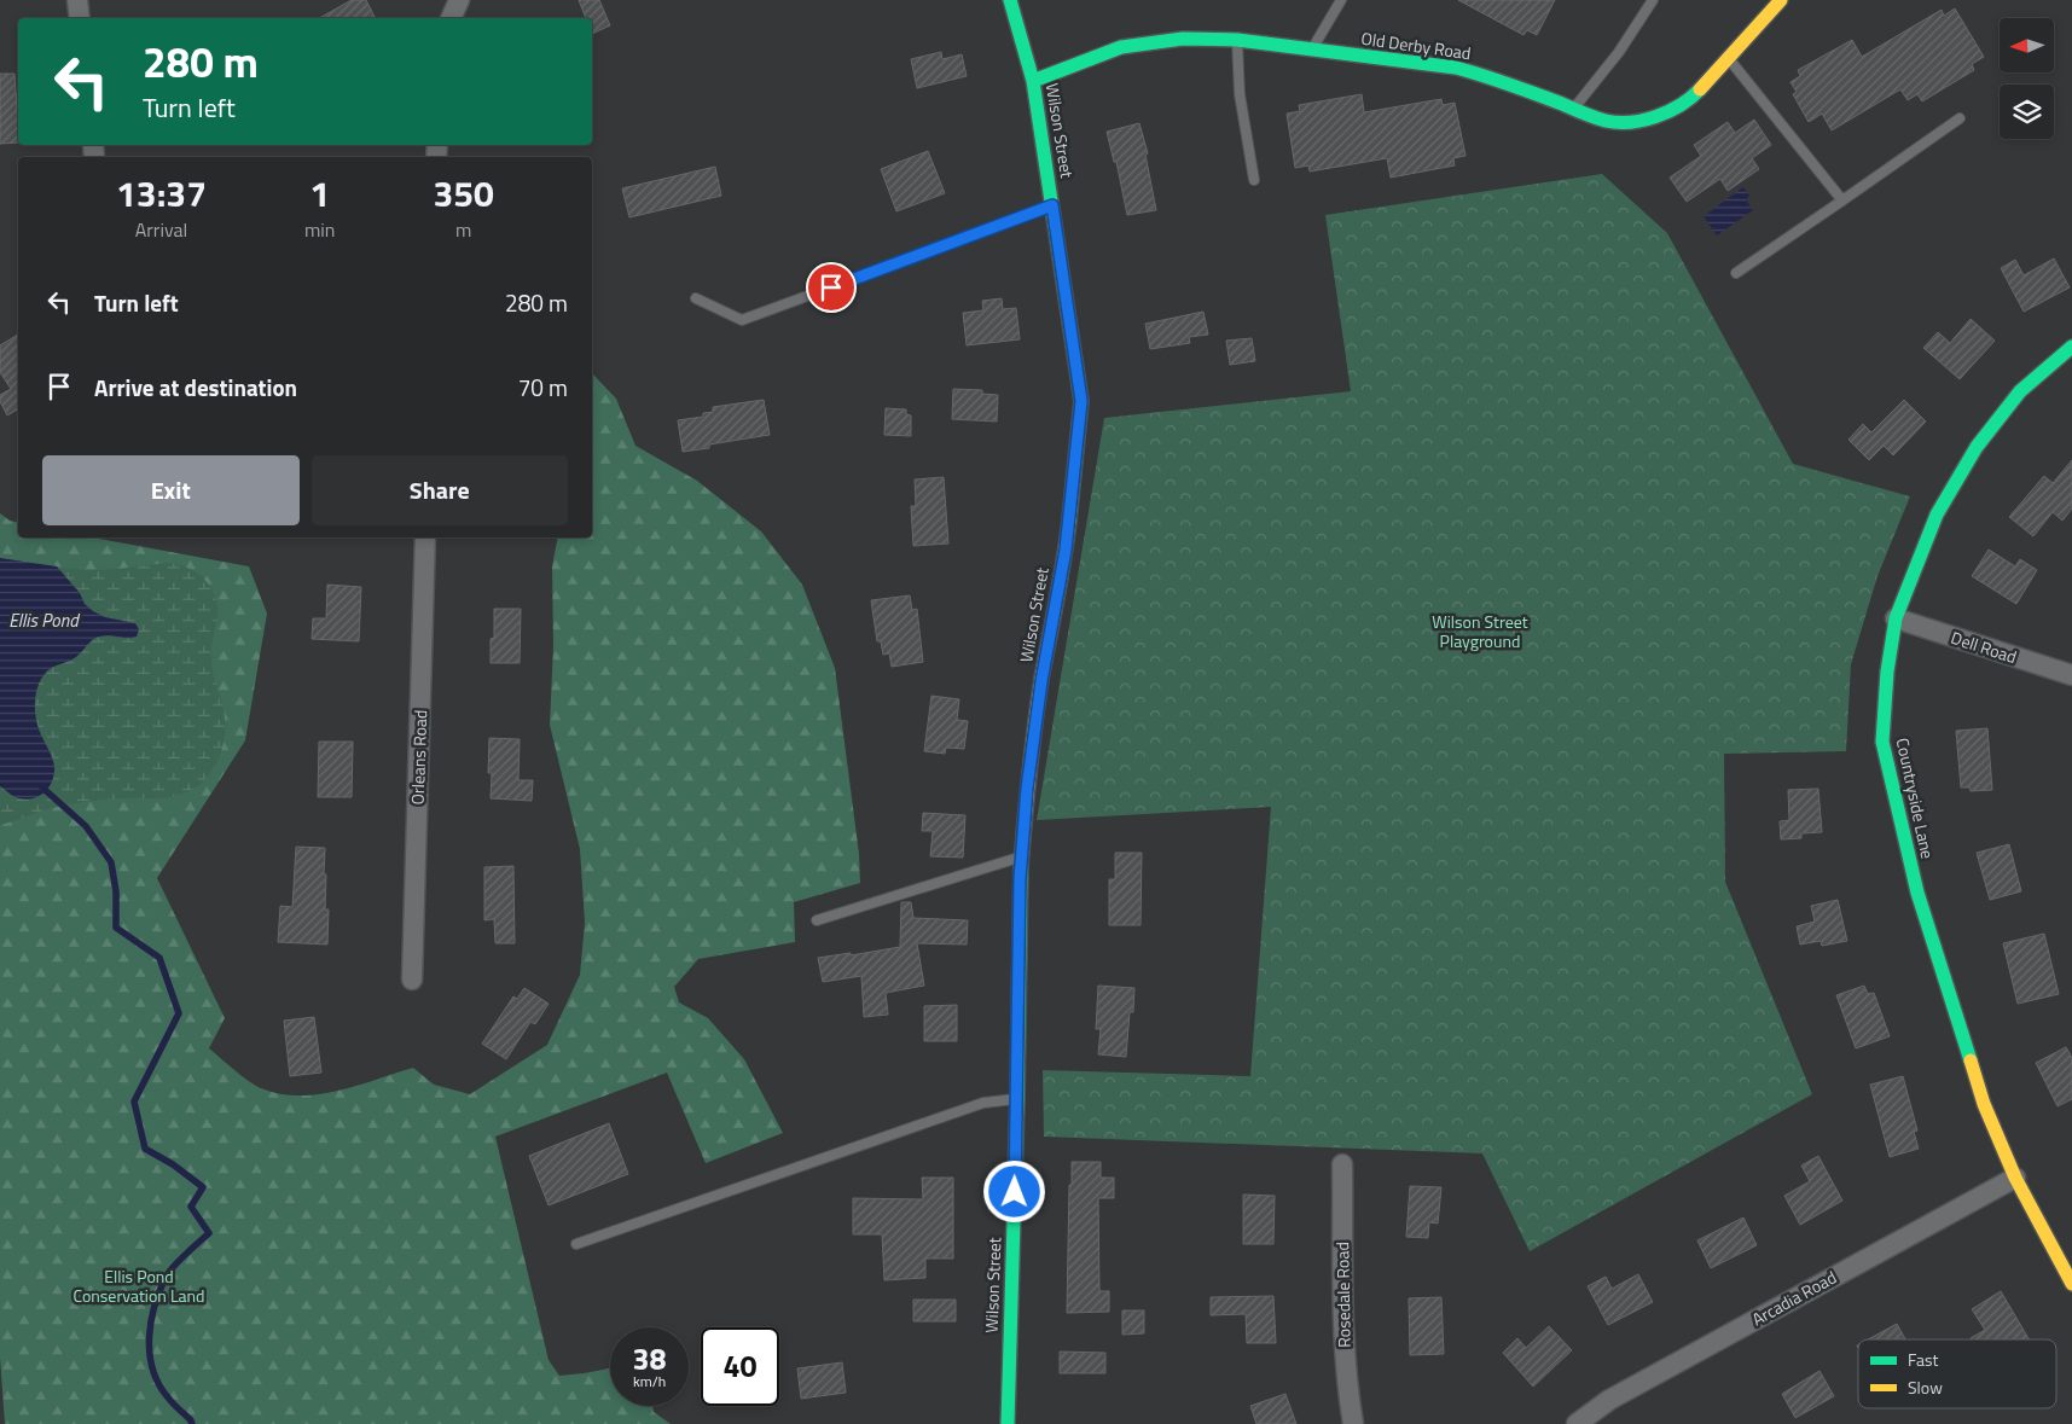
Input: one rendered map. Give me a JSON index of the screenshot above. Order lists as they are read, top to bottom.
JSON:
{
  "streets": {
    "street": [
      "Old Derby Road",
      "Wilson Street",
      "Dell Road",
      "Orleans Road",
      "Countryside Lane",
      "Rosedale Road",
      "Arcadia Road"
    ]
  },
  "crossings": [
    ["Old Derby Road", "Wilson Street"],
    ["Dell Road", "Countryside Lane"],
    ["Countryside Lane", "Arcadia Road"]
  ],
  "water": ["Ellis Pond"],
  "parks": ["Wilson Street Playground", "Ellis Pond Conservation Land"],
  "legend": ["Fast", "Slow"],
  "north": "left",
  "page": {
    "turn": ["280 m", "Turn left"],
    "eta": [
      "13:37",
      "Arrival",
      "1",
      "min",
      "350",
      "m"
    ],
    "list": [
      {
        "name": "Turn left",
        "value": "280 m"
      },
      {
        "name": "Arrive at destination",
        "value": "70 m"
      }
    ],
    "buttons": ["Exit", "Share"],
    "speed": "38 km/h",
    "limit": "40"
  }
}
